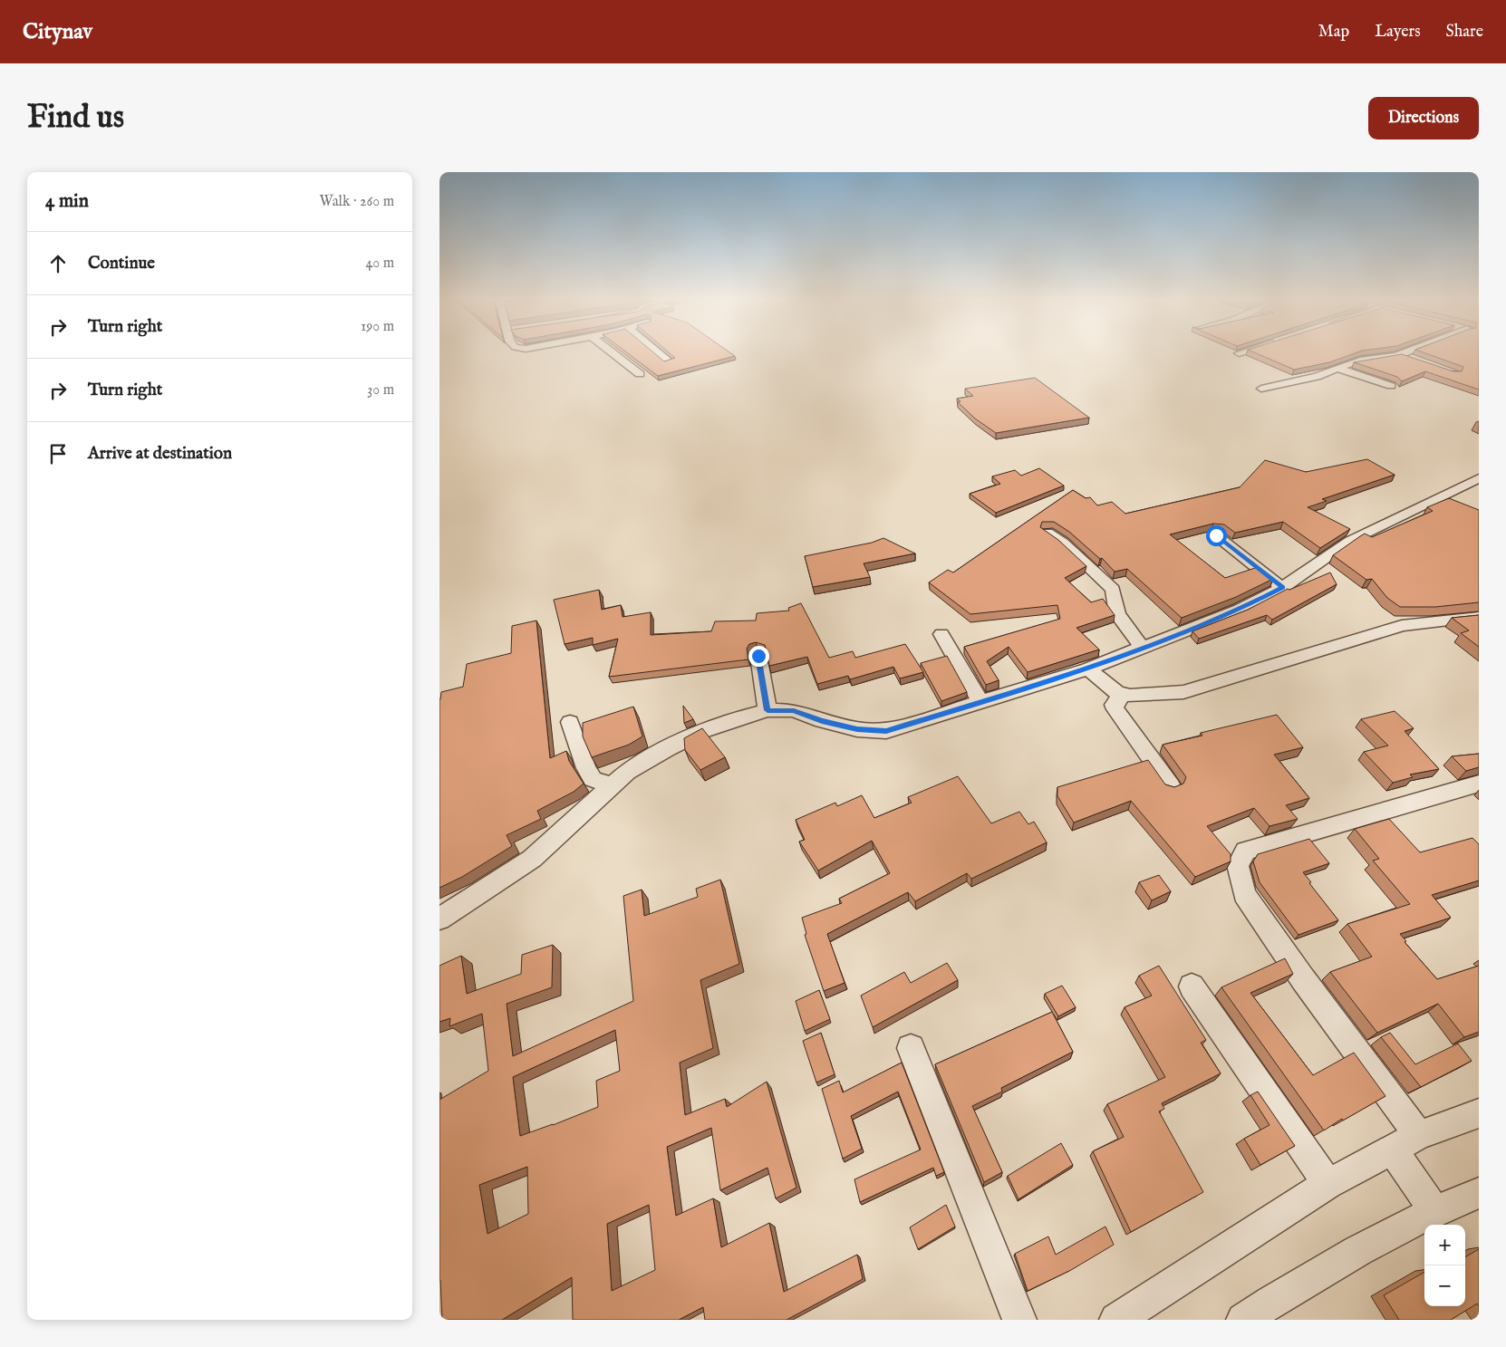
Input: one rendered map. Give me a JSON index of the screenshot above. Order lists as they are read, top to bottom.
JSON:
{
  "page": {
    "header": "Citynav",
    "nav": ["Map", "Layers", "Share"],
    "buttons": "Directions",
    "title": "Find us",
    "heading": ["4 min", "Walk · 260 m"],
    "list": [
      ["Continue", "40 m"],
      ["Turn right", "190 m"],
      ["Turn right", "30 m"],
      "Arrive at destination"
    ],
    "map_buttons": ["+", "−"]
  }
}
